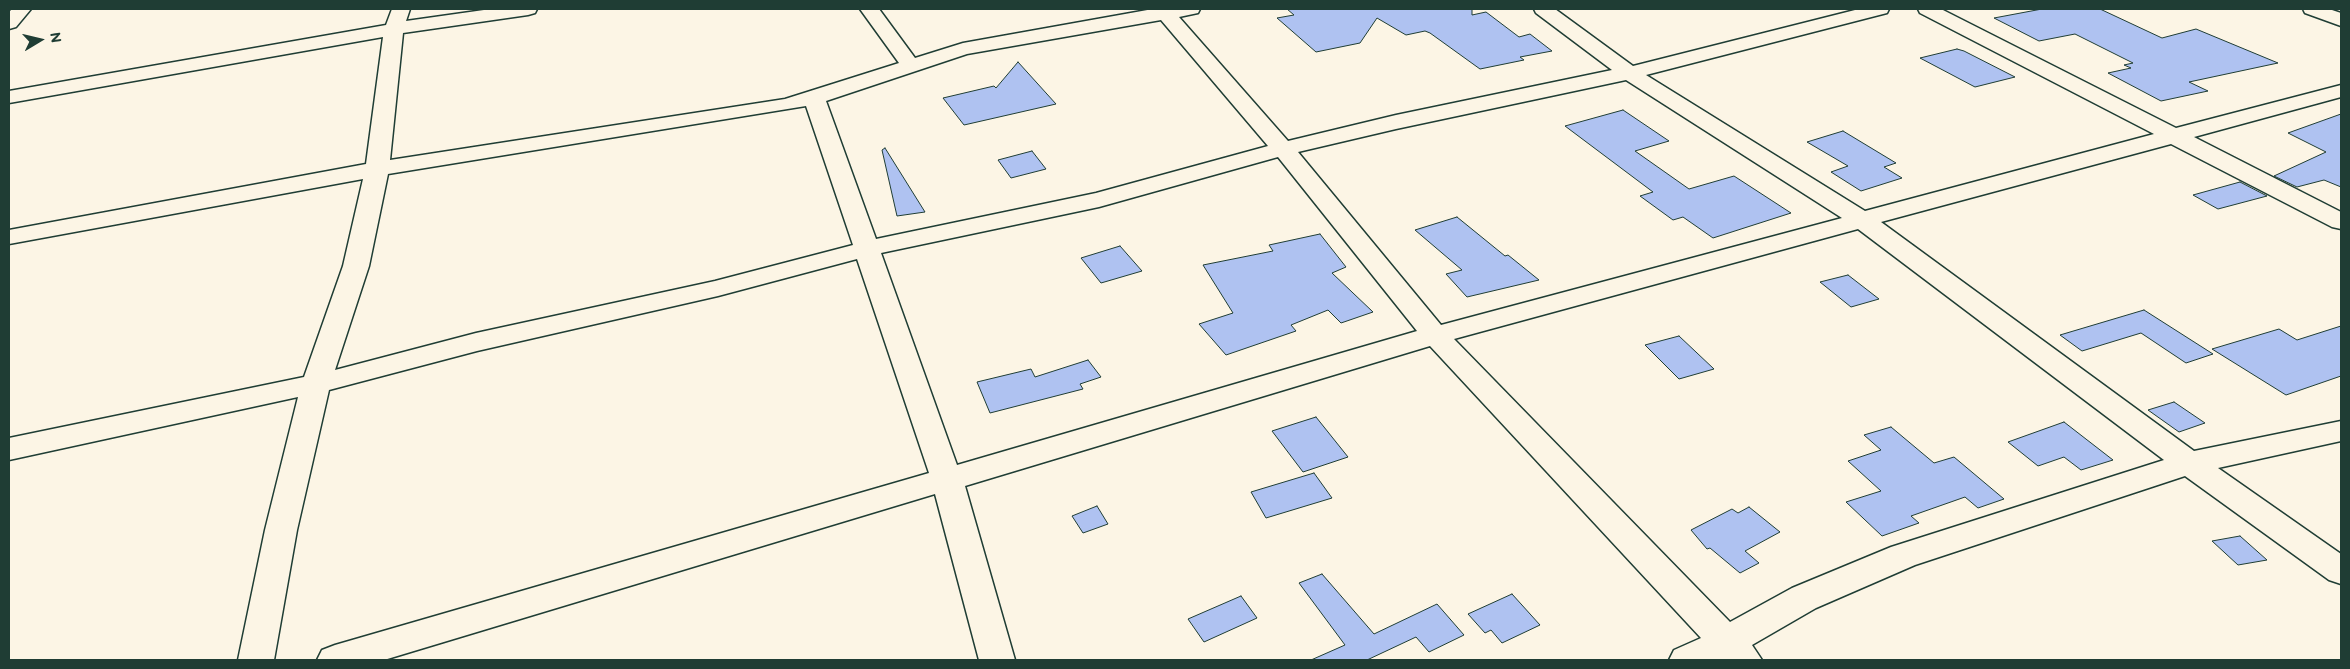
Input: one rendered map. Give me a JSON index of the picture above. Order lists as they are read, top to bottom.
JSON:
{
  "north": "right"
}
